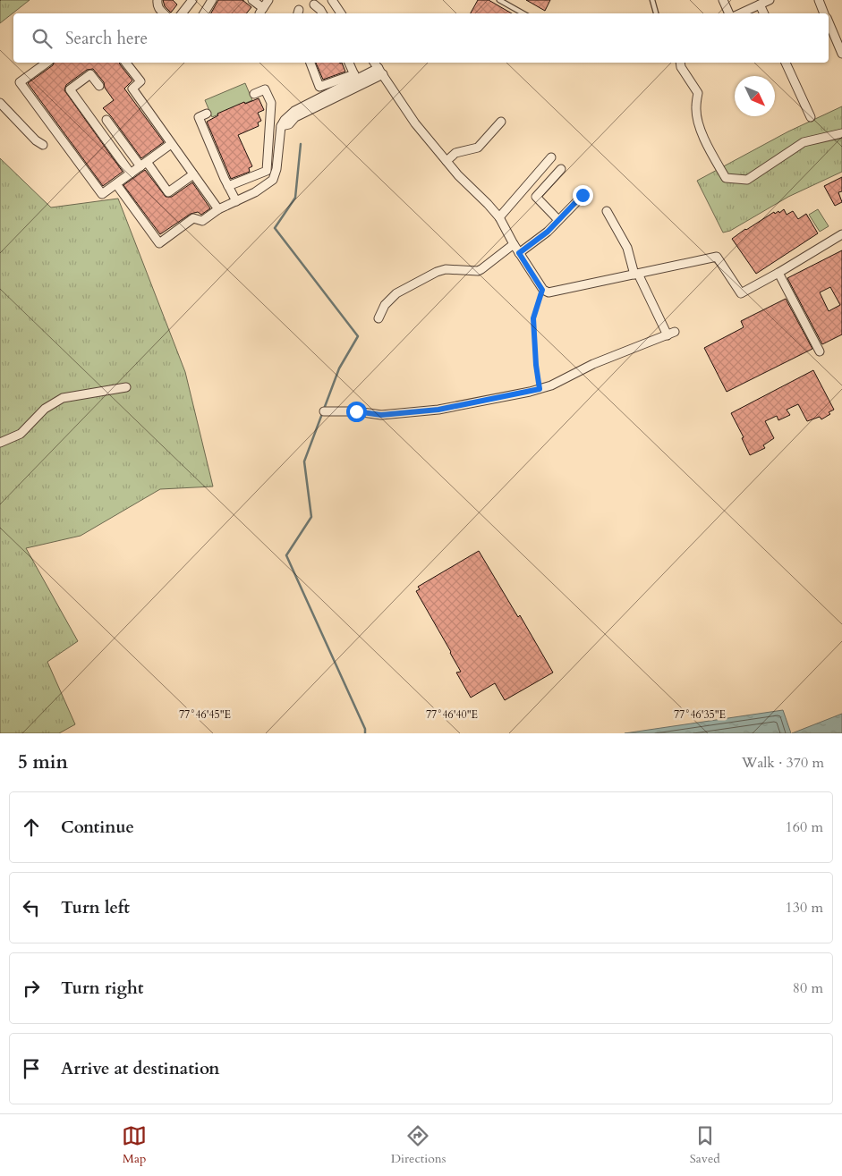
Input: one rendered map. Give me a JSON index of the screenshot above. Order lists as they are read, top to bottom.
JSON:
{
  "north": "bottom right",
  "page": {
    "search": "Search here",
    "heading": ["5 min", "Walk · 370 m"],
    "list": [
      ["Continue", "160 m"],
      ["Turn left", "130 m"],
      ["Turn right", "80 m"],
      "Arrive at destination"
    ],
    "nav": ["Map", "Directions", "Saved"]
  },
  "coordinates": ["77°46'45\"E", "77°46'40\"E", "77°46'35\"E"]
}
